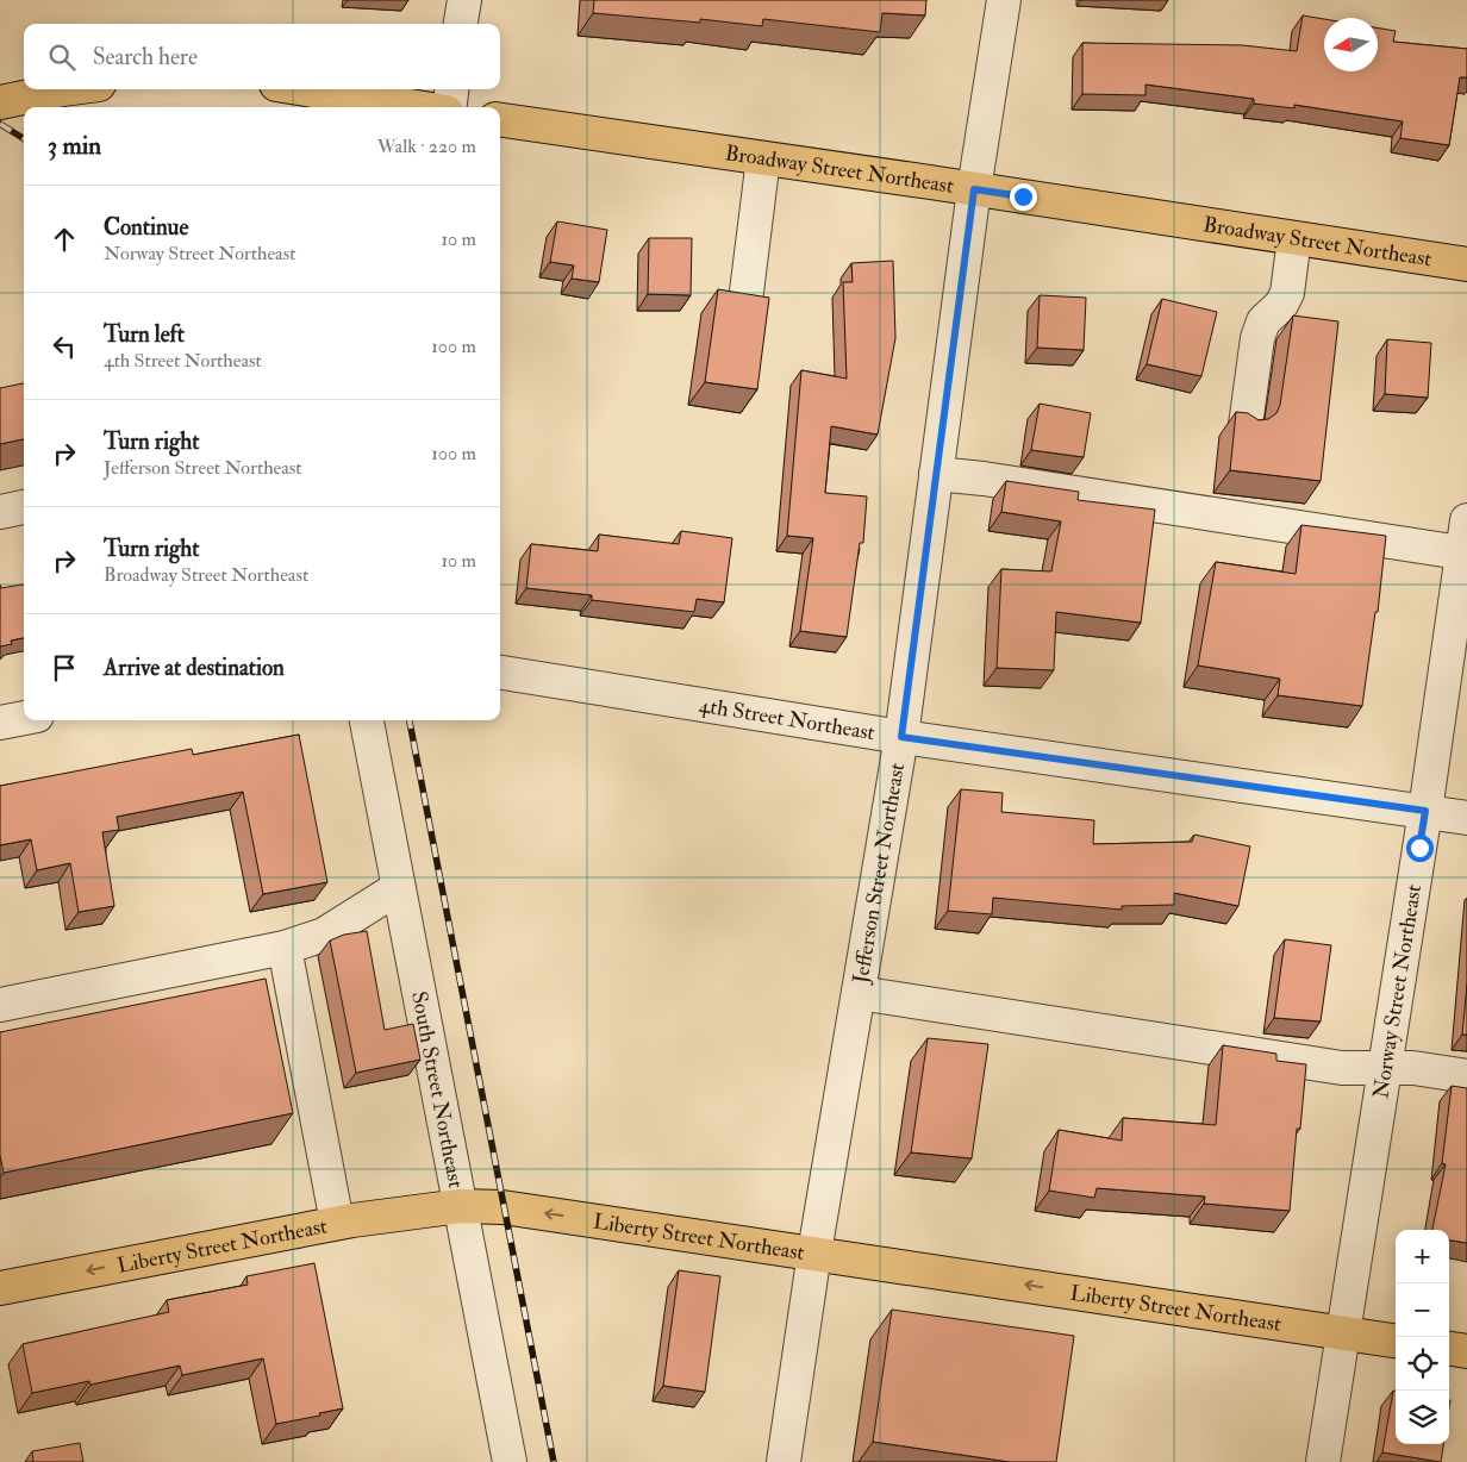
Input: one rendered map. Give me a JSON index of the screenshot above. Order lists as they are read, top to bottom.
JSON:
{
  "streets": {
    "main road": ["Broadway Street Northeast", "Liberty Street Northeast"],
    "street": [
      "4th Street Northeast",
      "Jefferson Street Northeast",
      "Norway Street Northeast",
      "South Street Northeast"
    ]
  },
  "crossings": [
    ["Broadway Street Northeast", "Jefferson Street Northeast"],
    ["4th Street Northeast", "Jefferson Street Northeast"],
    ["4th Street Northeast", "Norway Street Northeast"],
    ["Jefferson Street Northeast", "Liberty Street Northeast"],
    ["Norway Street Northeast", "Liberty Street Northeast"],
    ["South Street Northeast", "Liberty Street Northeast"]
  ],
  "one_way": ["Liberty Street Northeast"],
  "north": "left",
  "page": {
    "search": "Search here",
    "heading": ["3 min", "Walk · 220 m"],
    "list": [
      ["Continue", "Norway Street Northeast", "10 m"],
      ["Turn left", "4th Street Northeast", "100 m"],
      ["Turn right", "Jefferson Street Northeast", "100 m"],
      ["Turn right", "Broadway Street Northeast", "10 m"],
      "Arrive at destination"
    ],
    "map_buttons": ["+", "−"]
  }
}
